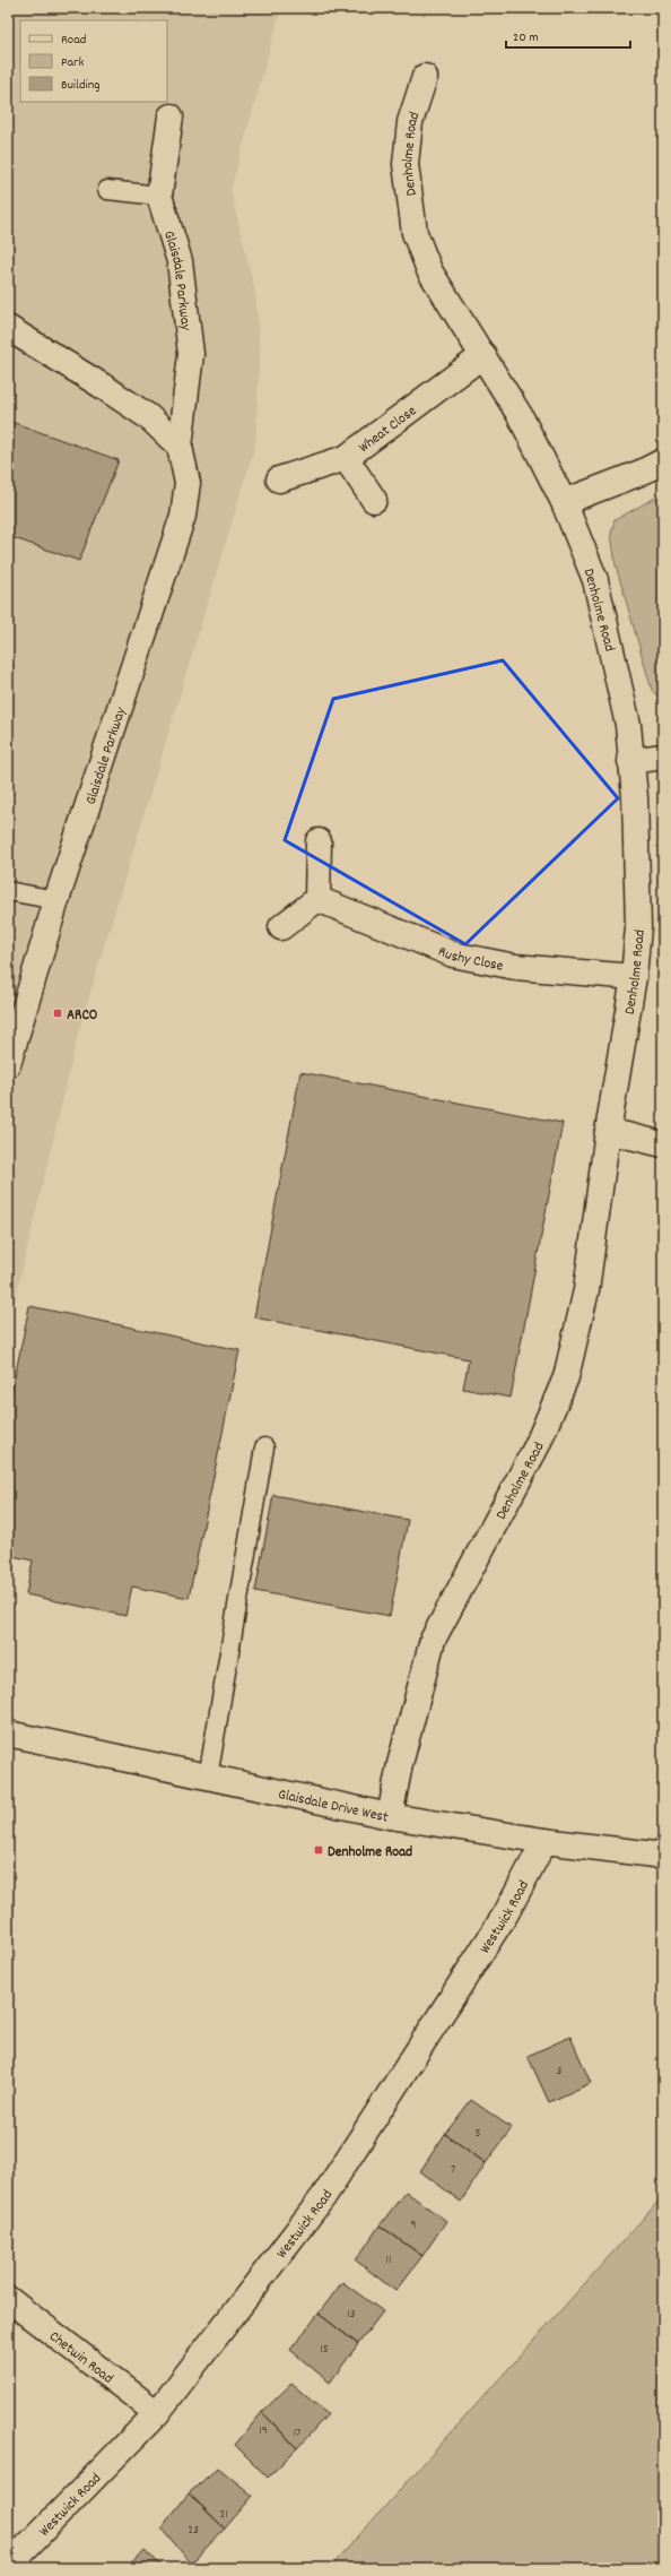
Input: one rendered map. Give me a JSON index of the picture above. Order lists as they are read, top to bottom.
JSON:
{
  "streets": {
    "street": [
      "Denholme Road",
      "Glaisdale Parkway",
      "Wheat Close",
      "Rushy Close",
      "Glaisdale Drive West",
      "Westwick Road",
      "Chetwin Road"
    ]
  },
  "crossings": [
    ["Denholme Road", "Wheat Close"],
    ["Denholme Road", "Rushy Close"],
    ["Denholme Road", "Glaisdale Drive West"],
    ["Glaisdale Drive West", "Westwick Road"],
    ["Westwick Road", "Chetwin Road"]
  ],
  "places": {
    "transit": ["ARCO", "Denholme Road"]
  },
  "house_numbers": [
    "3",
    "5",
    "7",
    "9",
    "11",
    "13",
    "15",
    "19",
    "17",
    "21",
    "23"
  ],
  "legend": ["Road", "Park", "Building"],
  "scale_bar": "20 m"
}
